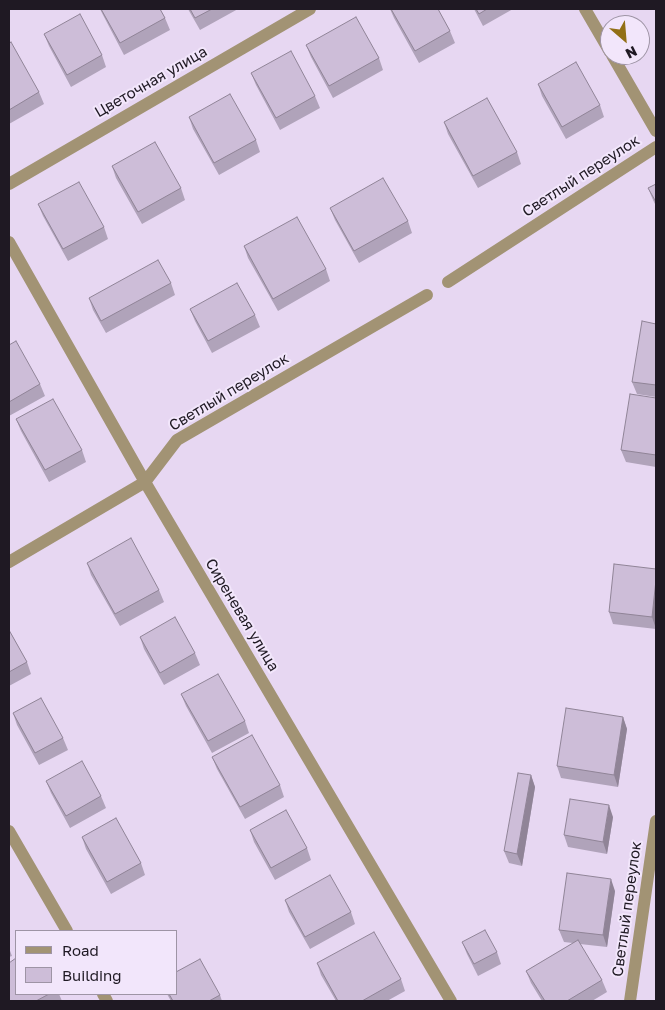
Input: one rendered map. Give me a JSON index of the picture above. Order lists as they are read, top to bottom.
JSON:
{
  "streets": {
    "street": ["Цветочная улица", "Светлый переулок", "Сиреневая улица"]
  },
  "crossings": [
    ["Светлый переулок", "Сиреневая улица"]
  ],
  "legend": ["Road", "Building"],
  "north": "bottom right"
}
